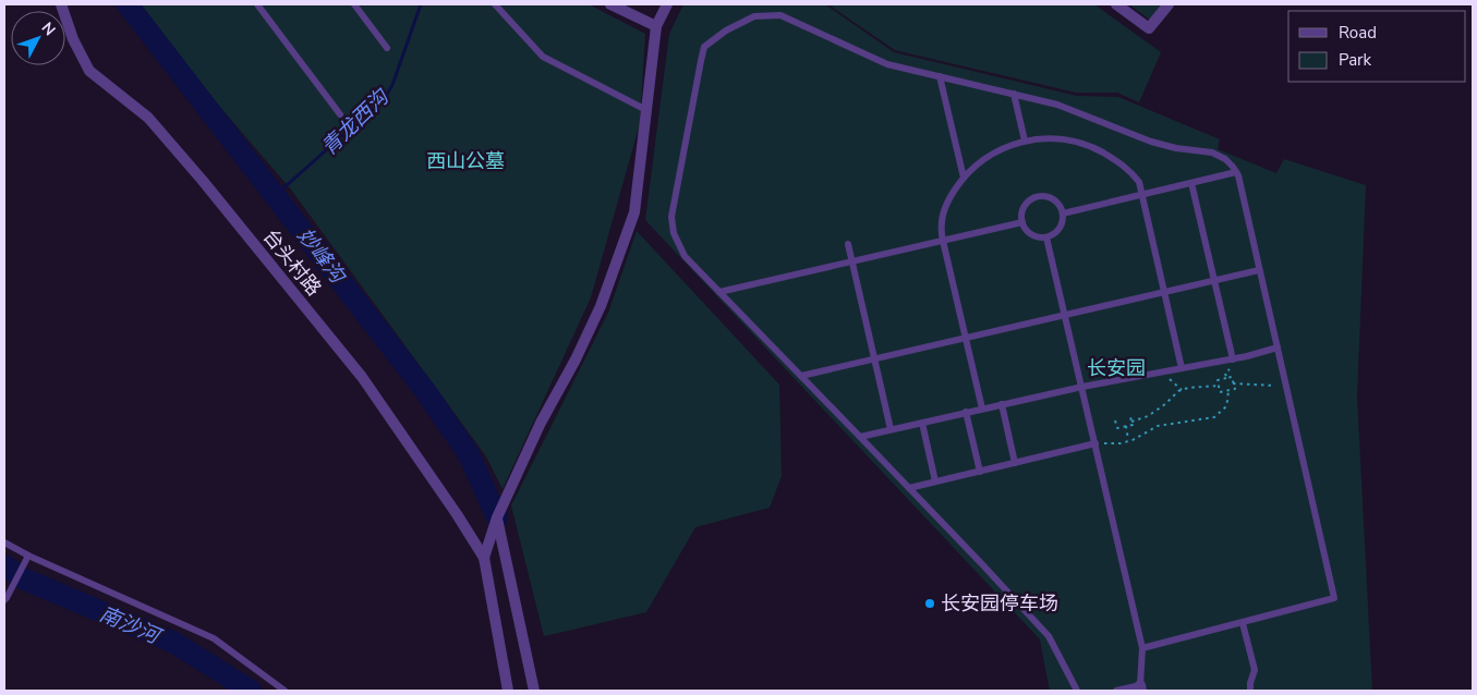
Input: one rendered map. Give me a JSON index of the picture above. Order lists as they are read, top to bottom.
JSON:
{
  "streets": {
    "street": ["台头村路"]
  },
  "water": ["青龙西沟", "妙峰沟", "南沙河"],
  "parks": ["西山公墓", "长安园"],
  "places": ["长安园停车场"],
  "legend": ["Road", "Park"],
  "north": "top right"
}
